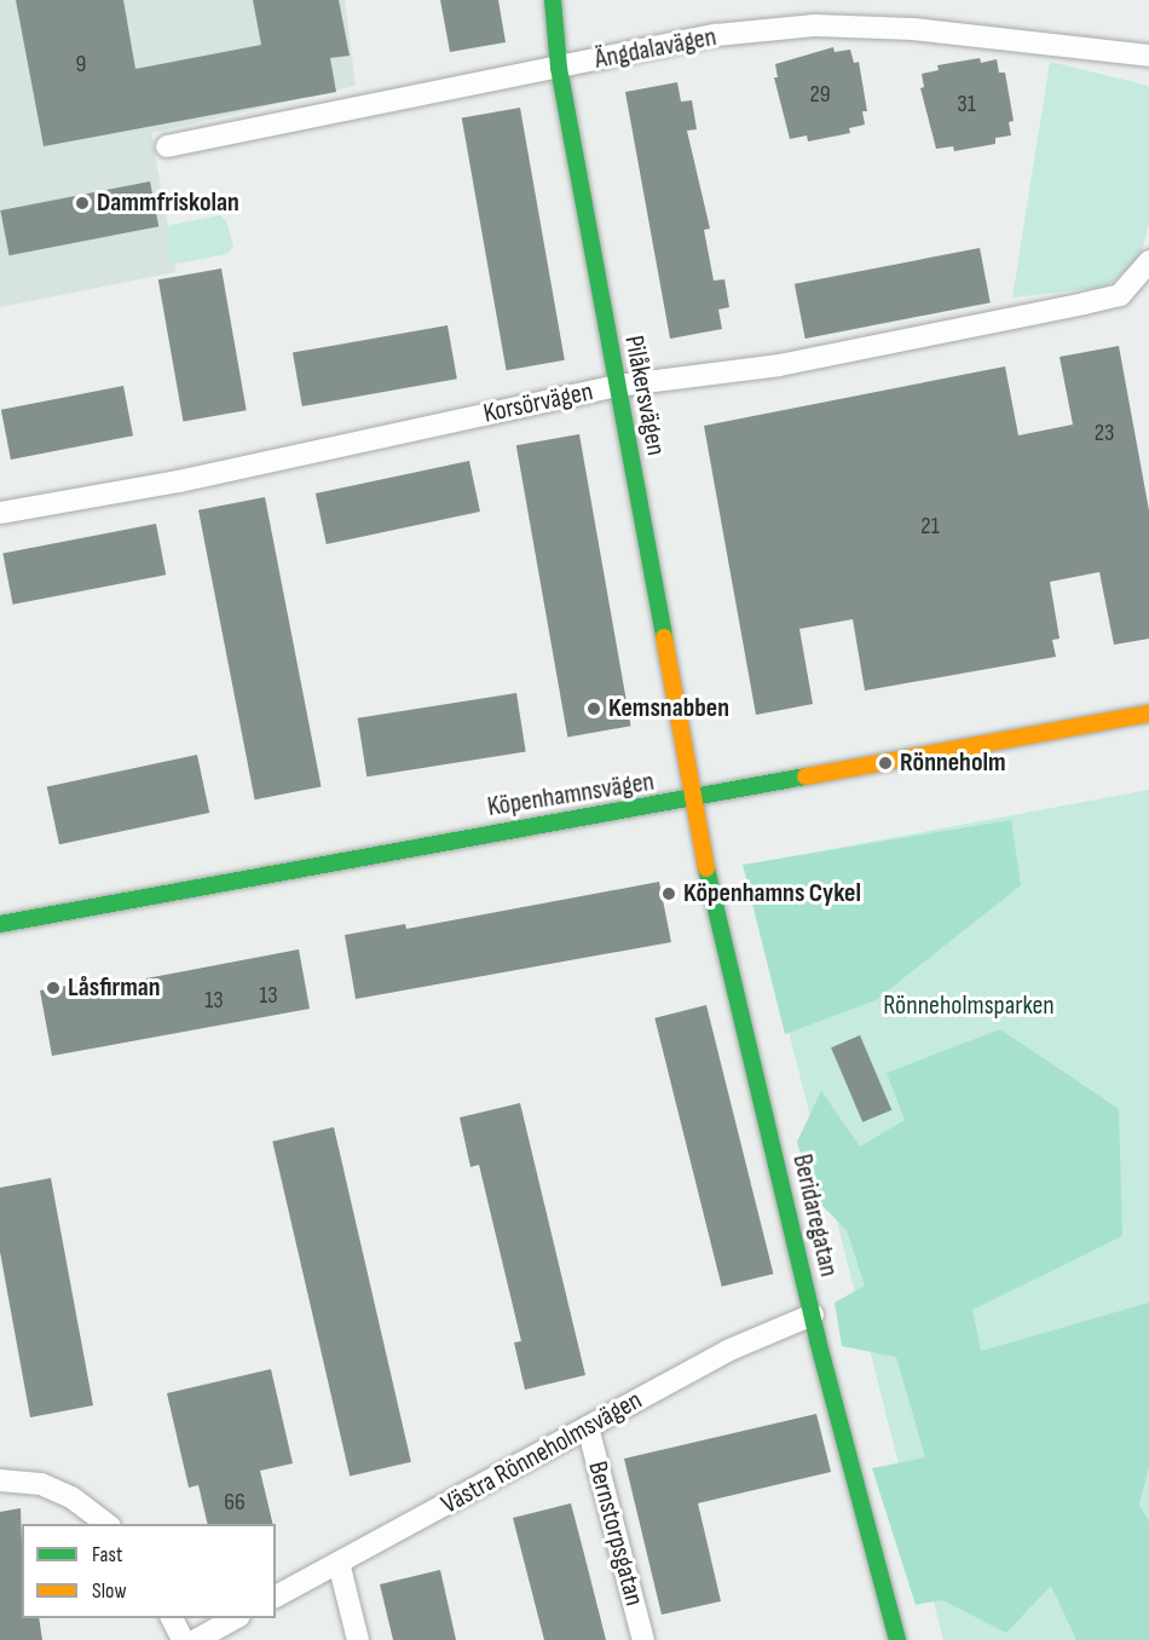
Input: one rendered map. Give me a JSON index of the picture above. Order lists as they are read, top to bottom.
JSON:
{
  "streets": {
    "street": [
      "Ängdalavägen",
      "Pilåkersvägen",
      "Korsörvägen",
      "Köpenhamnsvägen",
      "Beridaregatan",
      "Västra Rönneholmsvägen",
      "Bernstorpsgatan"
    ]
  },
  "crossings": [
    ["Ängdalavägen", "Pilåkersvägen"],
    ["Pilåkersvägen", "Korsörvägen"],
    ["Pilåkersvägen", "Köpenhamnsvägen"],
    ["Pilåkersvägen", "Beridaregatan"],
    ["Köpenhamnsvägen", "Beridaregatan"],
    ["Beridaregatan", "Västra Rönneholmsvägen"],
    ["Västra Rönneholmsvägen", "Bernstorpsgatan"]
  ],
  "parks": ["Rönneholmsparken"],
  "places": [
    "Dammfriskolan",
    "Kemsnabben",
    "Rönneholm",
    "Köpenhamns Cykel",
    "Låsfirman"
  ],
  "house_numbers": [
    "9",
    "29",
    "31",
    "23",
    "21",
    "13",
    "13",
    "66"
  ],
  "legend": ["Fast", "Slow"]
}
